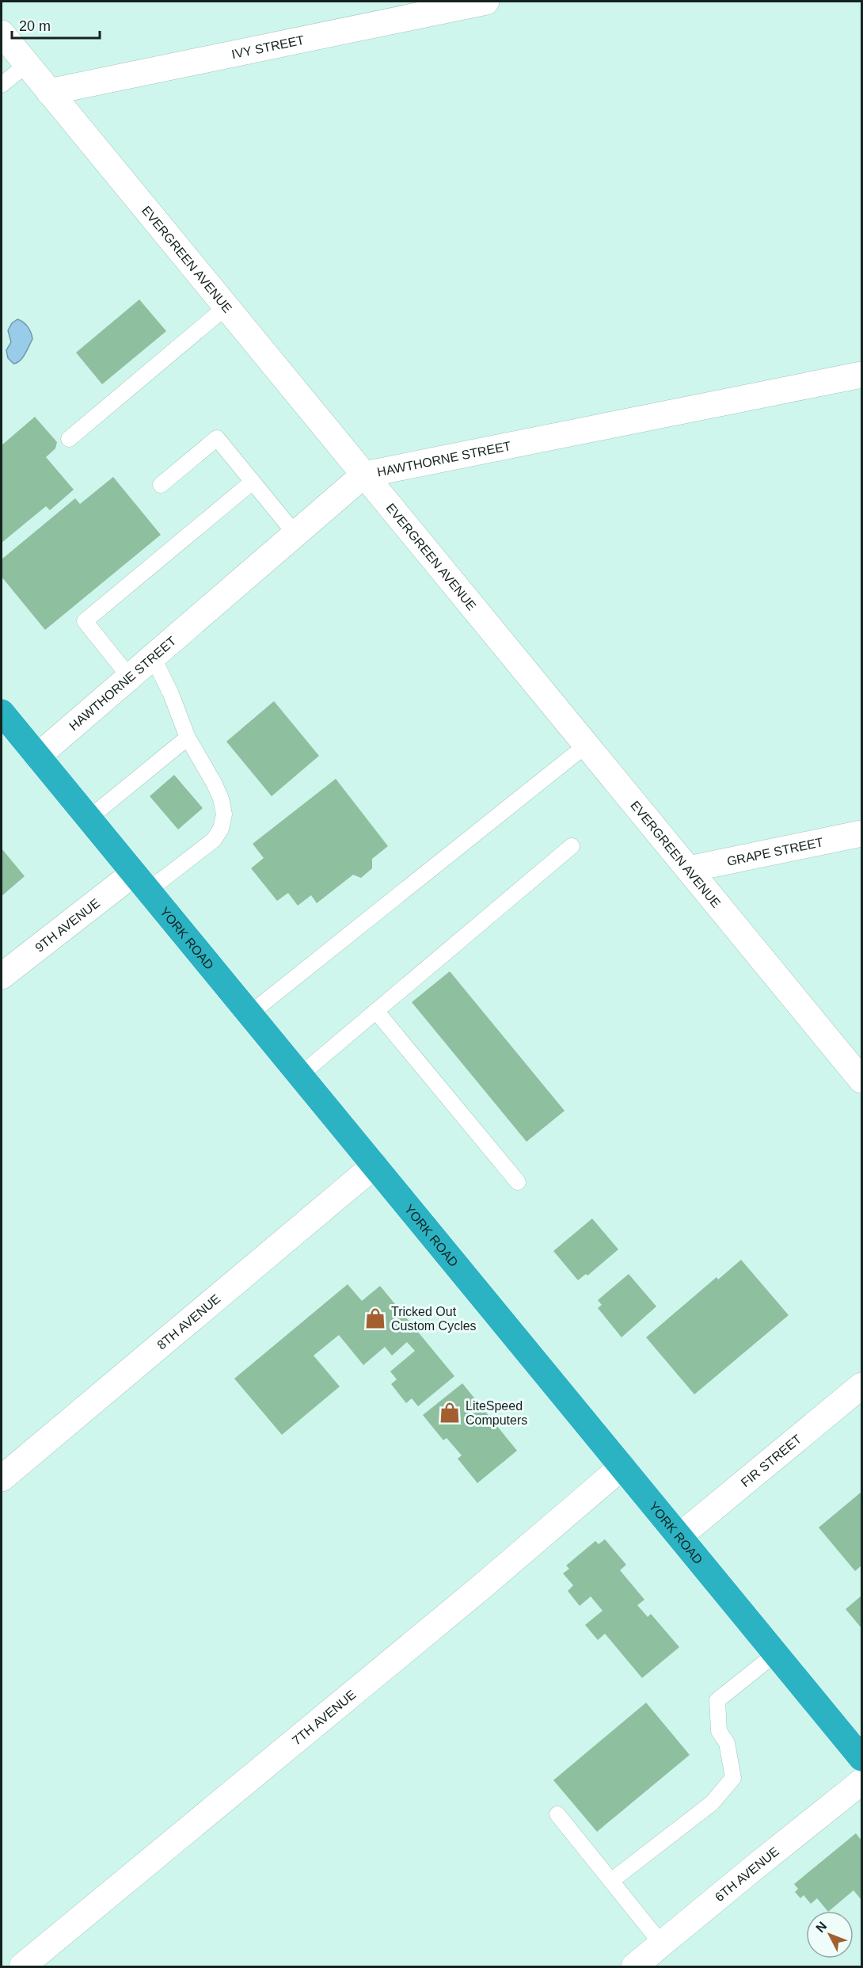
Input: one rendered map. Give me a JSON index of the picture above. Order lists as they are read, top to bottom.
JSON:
{
  "streets": {
    "highway": ["YORK ROAD"],
    "street": [
      "IVY STREET",
      "EVERGREEN AVENUE",
      "HAWTHORNE STREET",
      "GRAPE STREET",
      "9TH AVENUE",
      "8TH AVENUE",
      "FIR STREET",
      "7TH AVENUE",
      "6TH AVENUE"
    ]
  },
  "crossings": [
    ["IVY STREET", "EVERGREEN AVENUE"],
    ["EVERGREEN AVENUE", "HAWTHORNE STREET"],
    ["EVERGREEN AVENUE", "GRAPE STREET"],
    ["HAWTHORNE STREET", "YORK ROAD"],
    ["9TH AVENUE", "YORK ROAD"],
    ["YORK ROAD", "8TH AVENUE"],
    ["YORK ROAD", "FIR STREET"],
    ["YORK ROAD", "7TH AVENUE"]
  ],
  "places": {
    "shop": ["Tricked Out Custom Cycles", "LiteSpeed Computers"]
  },
  "scale_bar": "20 m",
  "north": "top left"
}
